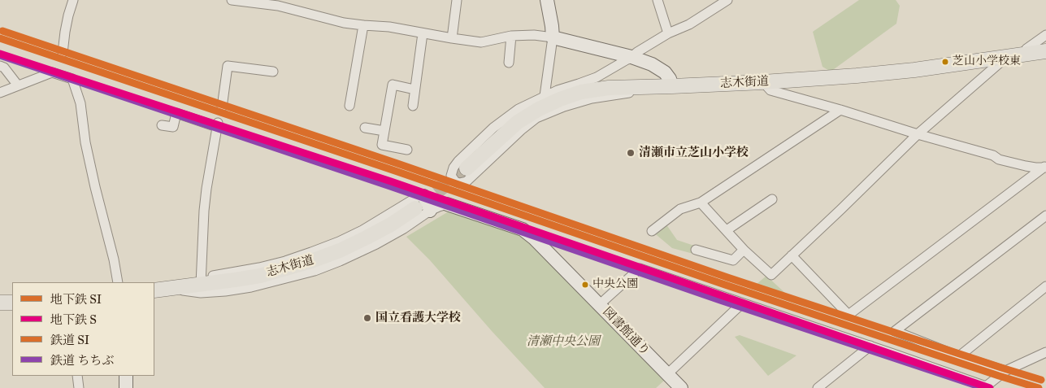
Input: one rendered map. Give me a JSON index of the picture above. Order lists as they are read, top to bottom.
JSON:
{
  "streets": {
    "main road": ["志木街道"],
    "street": ["図書館通り"]
  },
  "parks": ["清瀬中央公園"],
  "places": [
    "芝山小学校東",
    "清瀬市立芝山小学校",
    "中央公園",
    "国立看護大学校"
  ],
  "lines": [
    "rail line SI",
    "metro line SI",
    "metro line S",
    "rail line ちちぶ"
  ],
  "legend": [
    "地下鉄 SI",
    "地下鉄 S",
    "鉄道 SI",
    "鉄道 ちちぶ"
  ]
}
